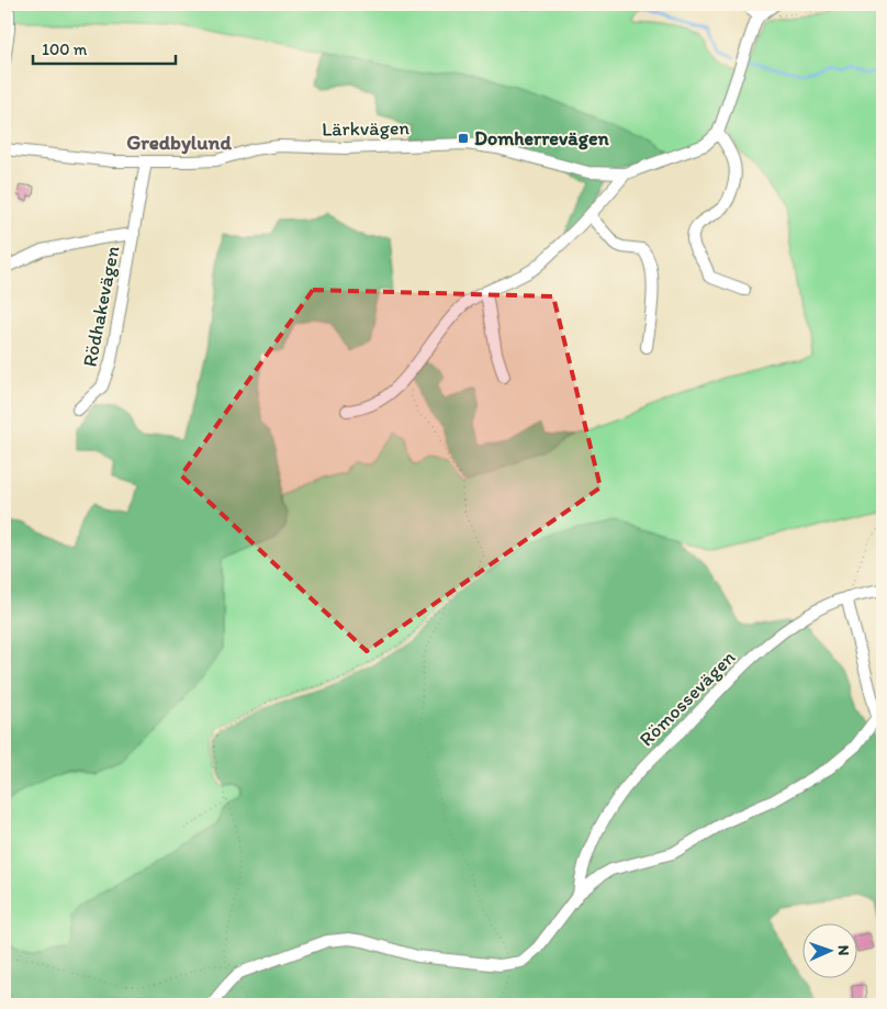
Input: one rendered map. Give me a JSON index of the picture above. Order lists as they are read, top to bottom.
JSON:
{
  "streets": {
    "street": ["Lärkvägen", "Rödhakevägen", "Römossevägen"]
  },
  "crossings": [
    ["Lärkvägen", "Rödhakevägen"]
  ],
  "districts": ["Gredbylund"],
  "places": {
    "transit": ["Domherrevägen"]
  },
  "scale_bar": "100 m",
  "north": "right"
}
